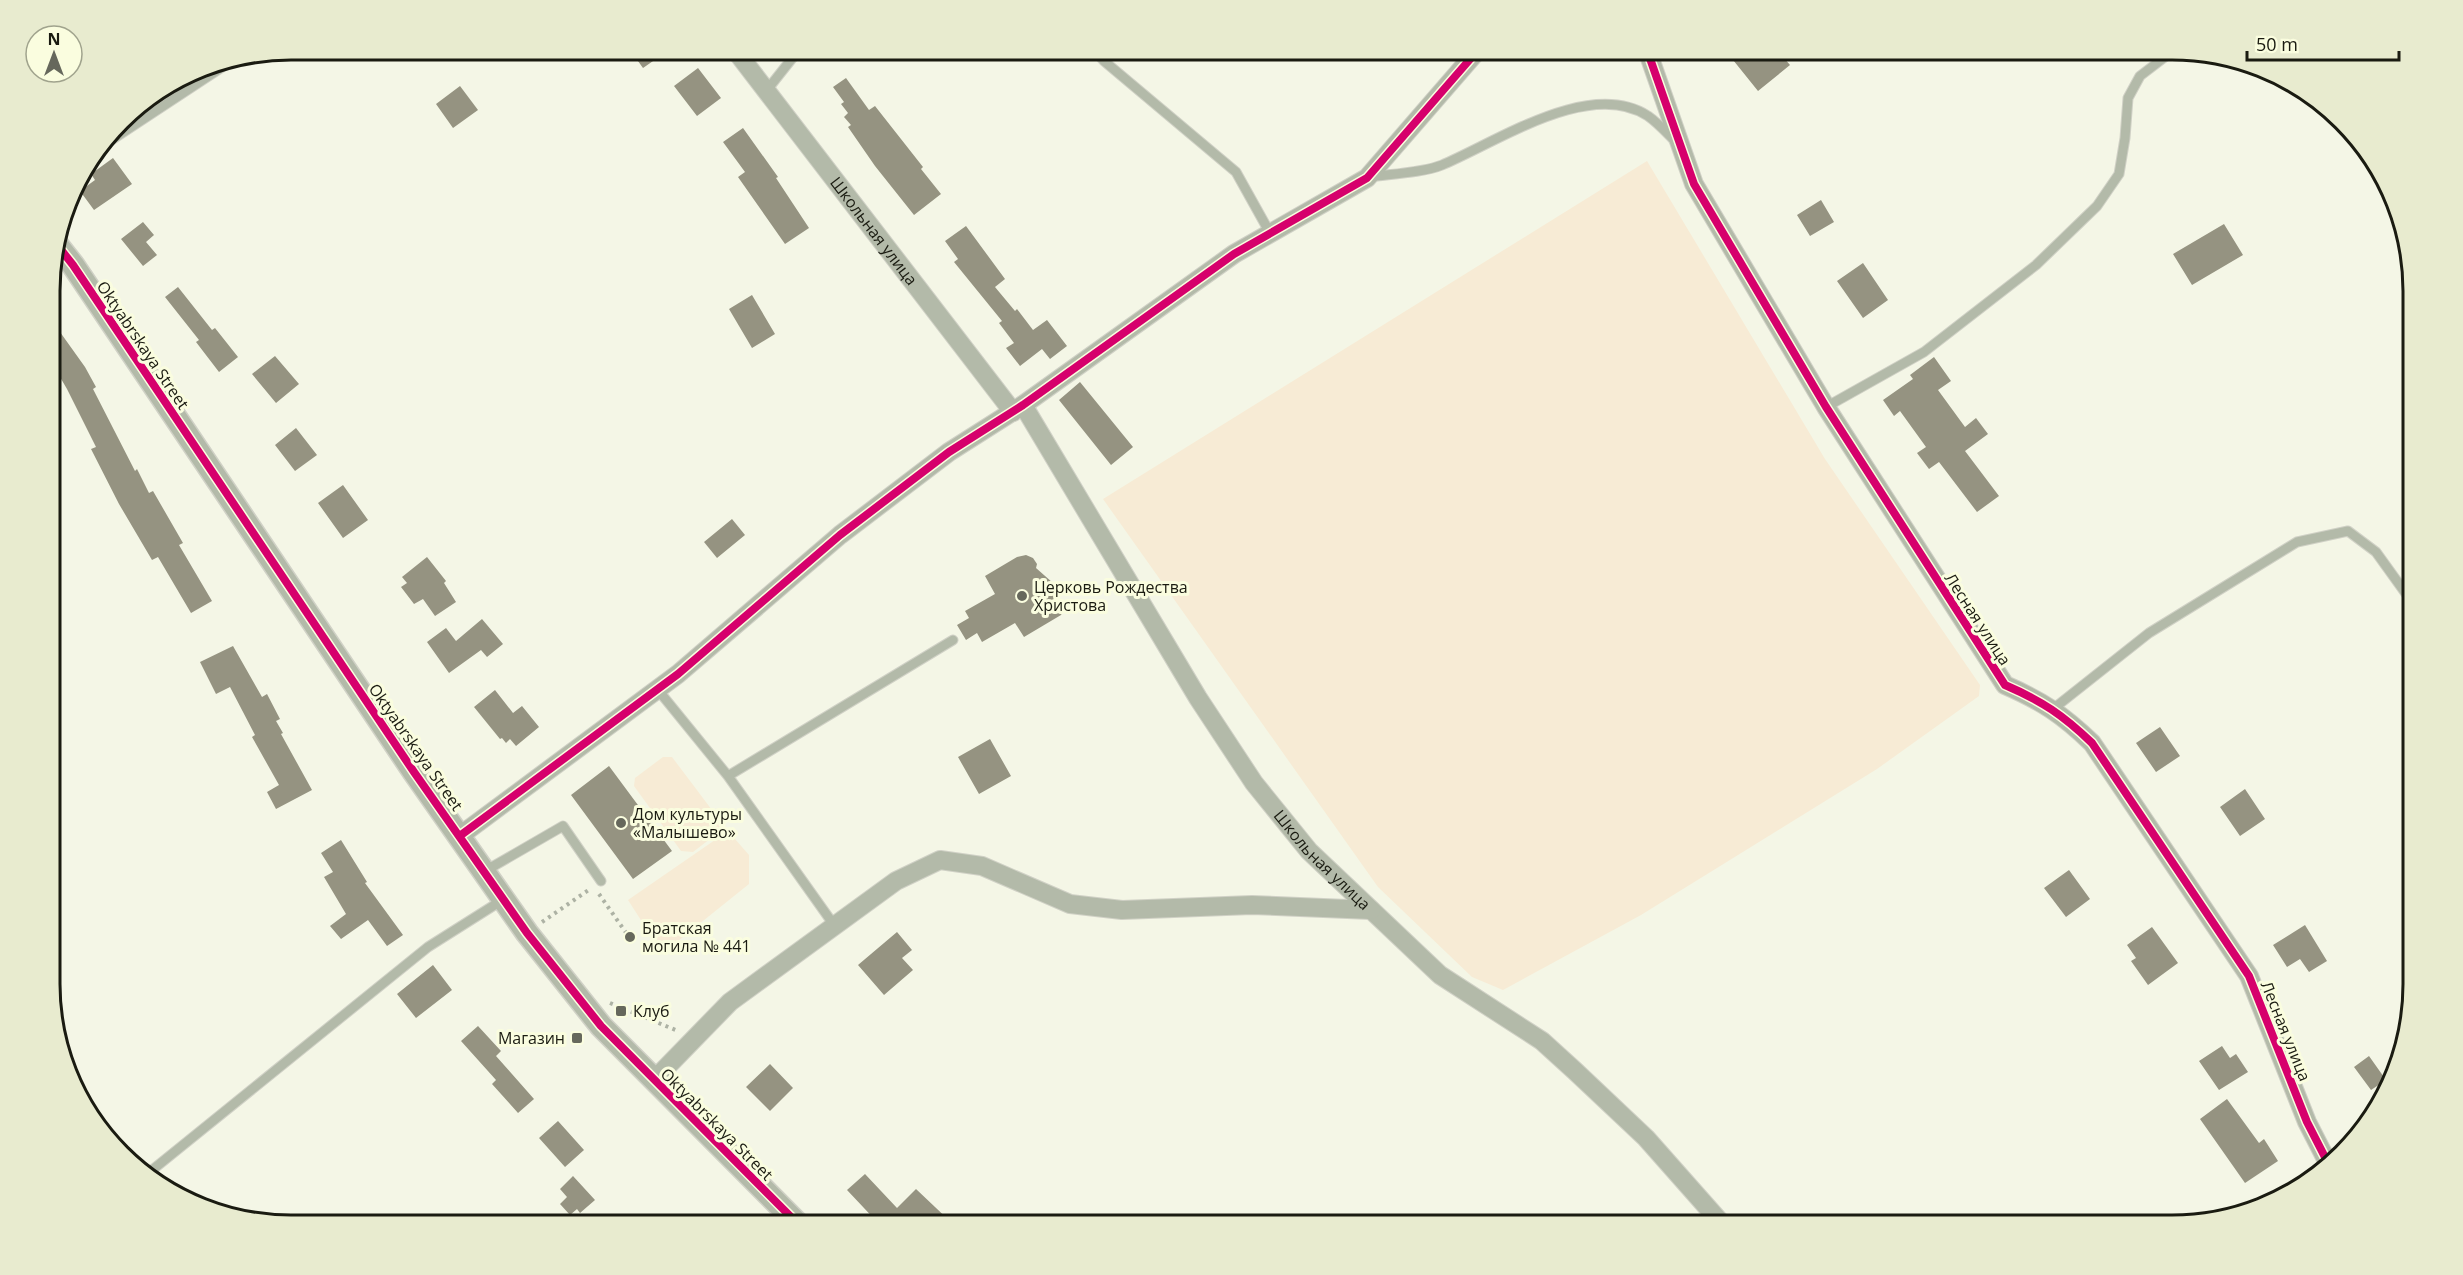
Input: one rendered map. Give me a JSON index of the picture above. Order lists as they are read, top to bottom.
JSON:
{
  "streets": {
    "street": ["Школьная улица", "Oktyabrskaya Street", "Лесная улица"]
  },
  "places": {
    "other": ["Церковь Рождества Христова", "Дом культуры «Малышево»", "Братская могила № 441"],
    "transit": ["Клуб", "Магазин"]
  },
  "scale_bar": "50 m",
  "north": "top"
}
